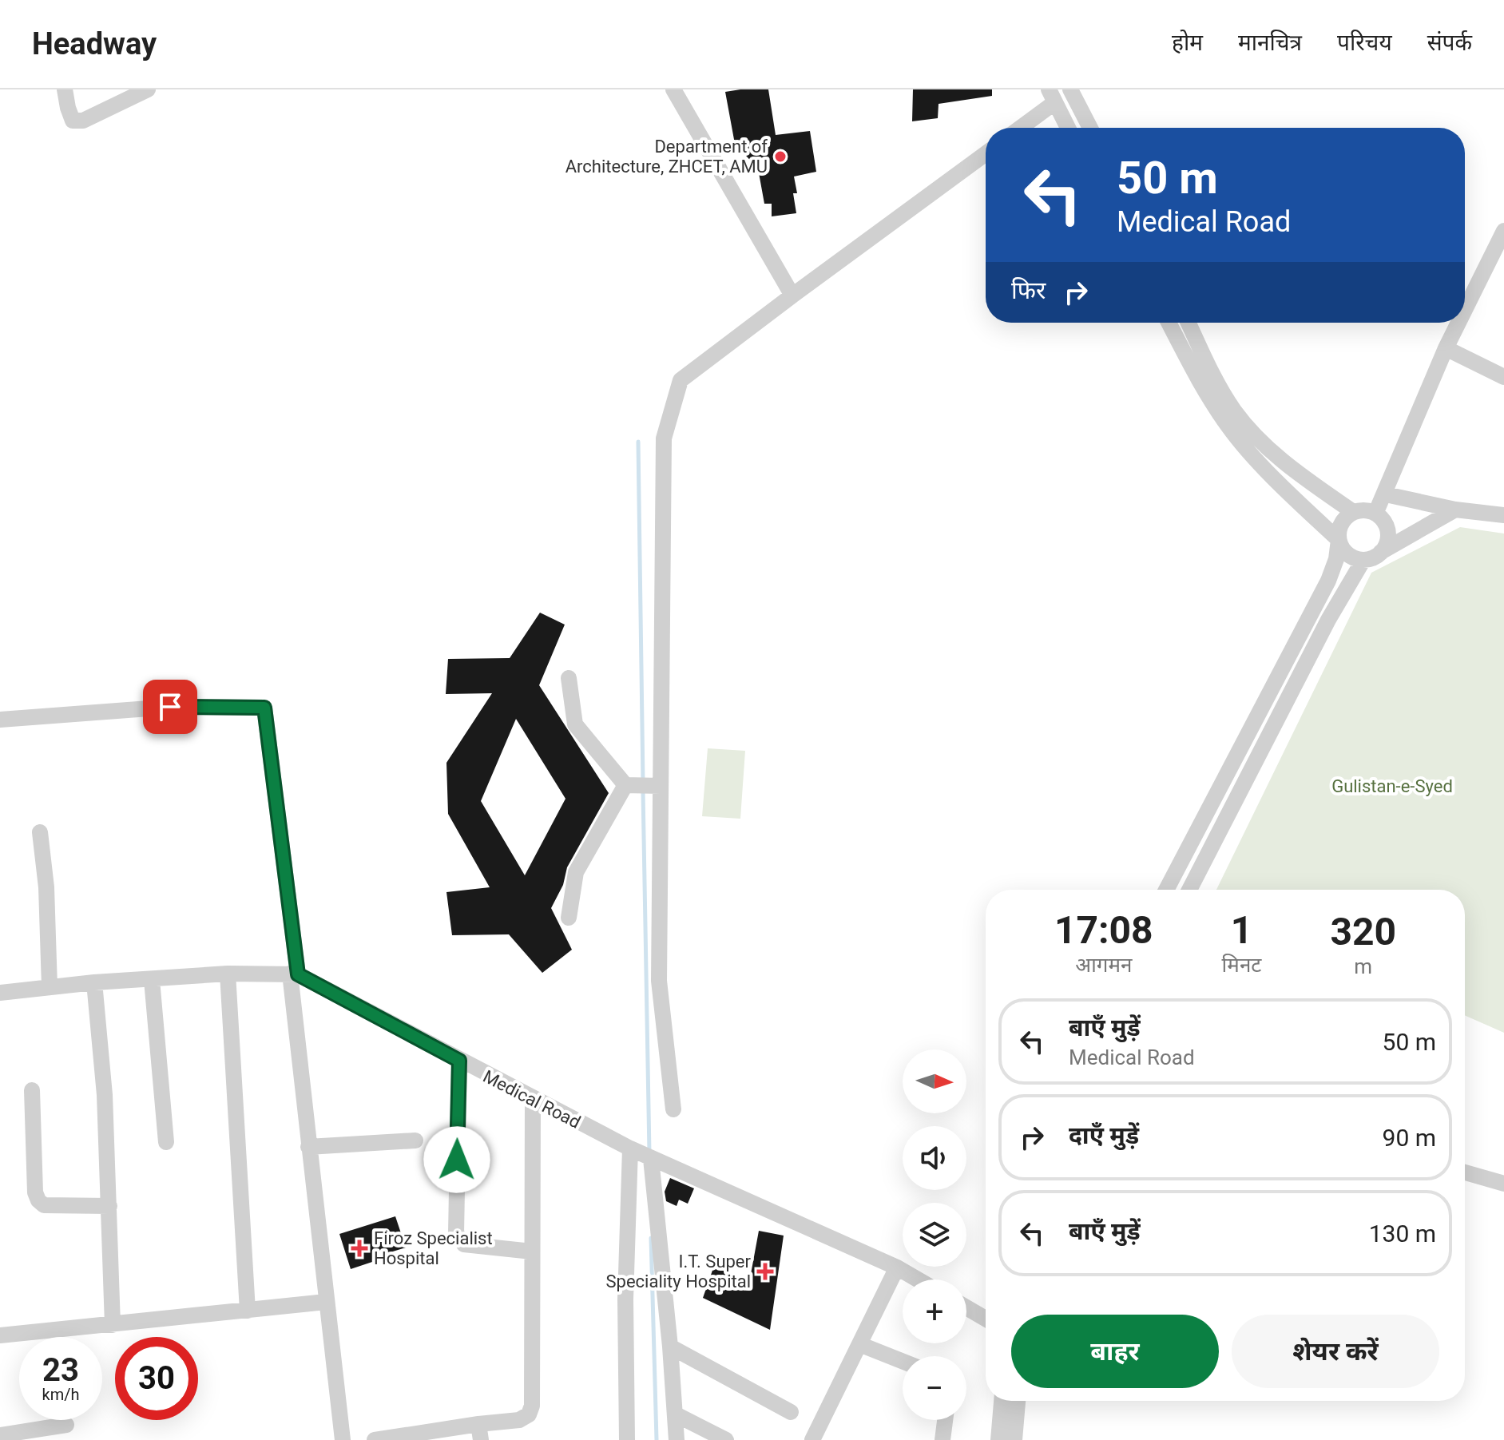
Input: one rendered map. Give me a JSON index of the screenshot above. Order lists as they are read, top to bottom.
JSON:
{
  "streets": {
    "street": ["Medical Road"]
  },
  "parks": ["Gulistan-e-Syed"],
  "places": {
    "other": ["Department of Architecture, ZHCET, AMU"],
    "health": ["Firoz Specialist Hospital", "I.T. Super Speciality Hospital"]
  },
  "north": "right",
  "page": {
    "header": "Headway",
    "nav": [
      "होम",
      "मानचित्र",
      "परिचय",
      "संपर्क"
    ],
    "turn": ["50 m", "Medical Road"],
    "then": "फिर",
    "eta": [
      "17:08",
      "आगमन",
      "1",
      "मिनट",
      "320",
      "m"
    ],
    "list": [
      {
        "name": "बाएँ मुड़ें",
        "note": "Medical Road",
        "value": "50 m"
      },
      {
        "name": "दाएँ मुड़ें",
        "value": "90 m"
      },
      {
        "name": "बाएँ मुड़ें",
        "value": "130 m"
      }
    ],
    "map_buttons": ["+", "−"],
    "buttons": ["बाहर", "शेयर करें"],
    "speed": "23 km/h",
    "limit": "30"
  }
}
